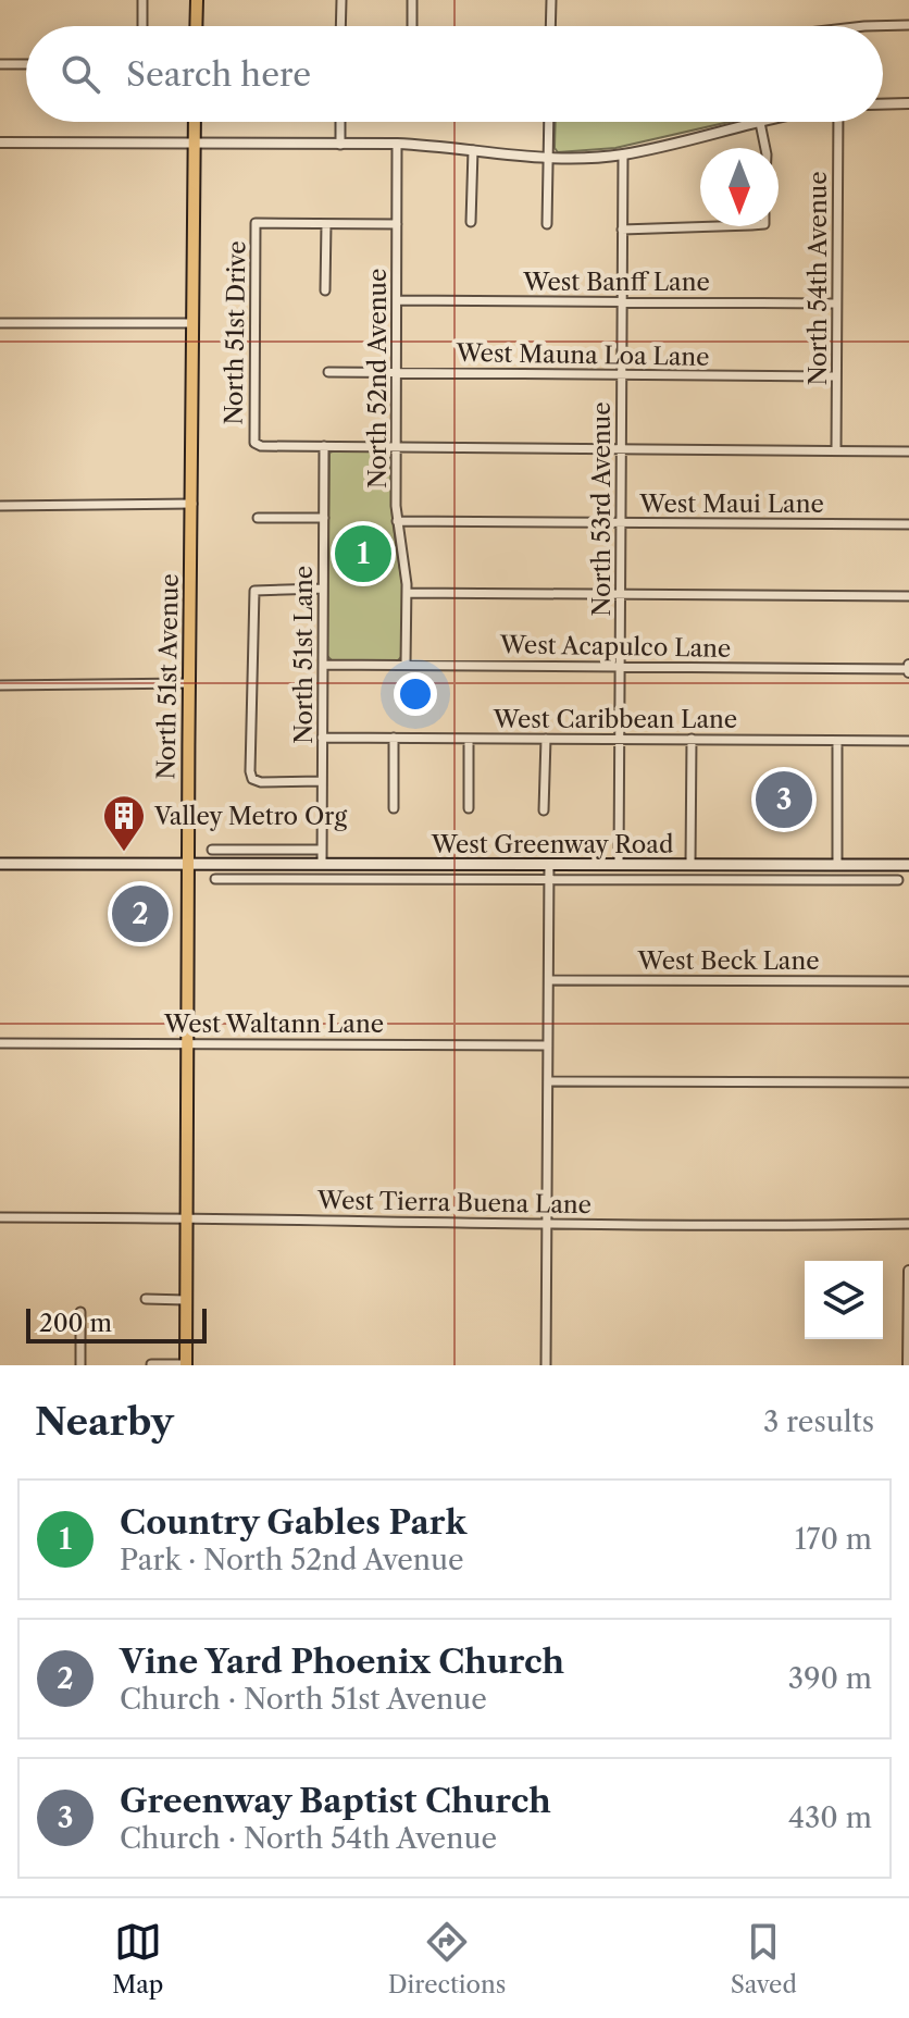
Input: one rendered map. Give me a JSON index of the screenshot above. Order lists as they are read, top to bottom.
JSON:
{
  "streets": {
    "main road": ["North 51st Avenue", "West Greenway Road"],
    "street": [
      "North 54th Avenue",
      "West Banff Lane",
      "North 51st Drive",
      "West Mauna Loa Lane",
      "North 52nd Avenue",
      "West Maui Lane",
      "North 53rd Avenue",
      "West Acapulco Lane",
      "North 51st Lane",
      "West Caribbean Lane",
      "West Beck Lane",
      "West Waltann Lane",
      "West Tierra Buena Lane"
    ]
  },
  "crossings": [
    ["North 54th Avenue", "West Banff Lane"],
    ["North 54th Avenue", "West Mauna Loa Lane"],
    ["West Banff Lane", "North 52nd Avenue"],
    ["West Banff Lane", "North 53rd Avenue"],
    ["North 51st Drive", "North 51st Lane"],
    ["West Mauna Loa Lane", "North 52nd Avenue"],
    ["West Mauna Loa Lane", "North 53rd Avenue"],
    ["North 52nd Avenue", "West Maui Lane"],
    ["North 52nd Avenue", "West Acapulco Lane"],
    ["West Maui Lane", "North 53rd Avenue"],
    ["North 53rd Avenue", "West Acapulco Lane"],
    ["North 53rd Avenue", "West Caribbean Lane"],
    ["North 53rd Avenue", "West Greenway Road"],
    ["West Acapulco Lane", "North 51st Lane"],
    ["North 51st Lane", "West Caribbean Lane"],
    ["North 51st Lane", "West Greenway Road"],
    ["North 51st Avenue", "West Greenway Road"],
    ["North 51st Avenue", "West Waltann Lane"],
    ["North 51st Avenue", "West Tierra Buena Lane"]
  ],
  "places": {
    "building": ["Valley Metro Org"]
  },
  "scale_bar": "200 m",
  "north": "bottom",
  "page": {
    "search": "Search here",
    "pins": ["1", "3", "2"],
    "scale": "200 m",
    "heading": ["Nearby", "3 results"],
    "list": [
      {
        "mark": "1",
        "name": "Country Gables Park",
        "note": "Park · North 52nd Avenue",
        "value": "170 m"
      },
      {
        "mark": "2",
        "name": "Vine Yard Phoenix Church",
        "note": "Church · North 51st Avenue",
        "value": "390 m"
      },
      {
        "mark": "3",
        "name": "Greenway Baptist Church",
        "note": "Church · North 54th Avenue",
        "value": "430 m"
      }
    ],
    "nav": ["Map", "Directions", "Saved"]
  }
}
